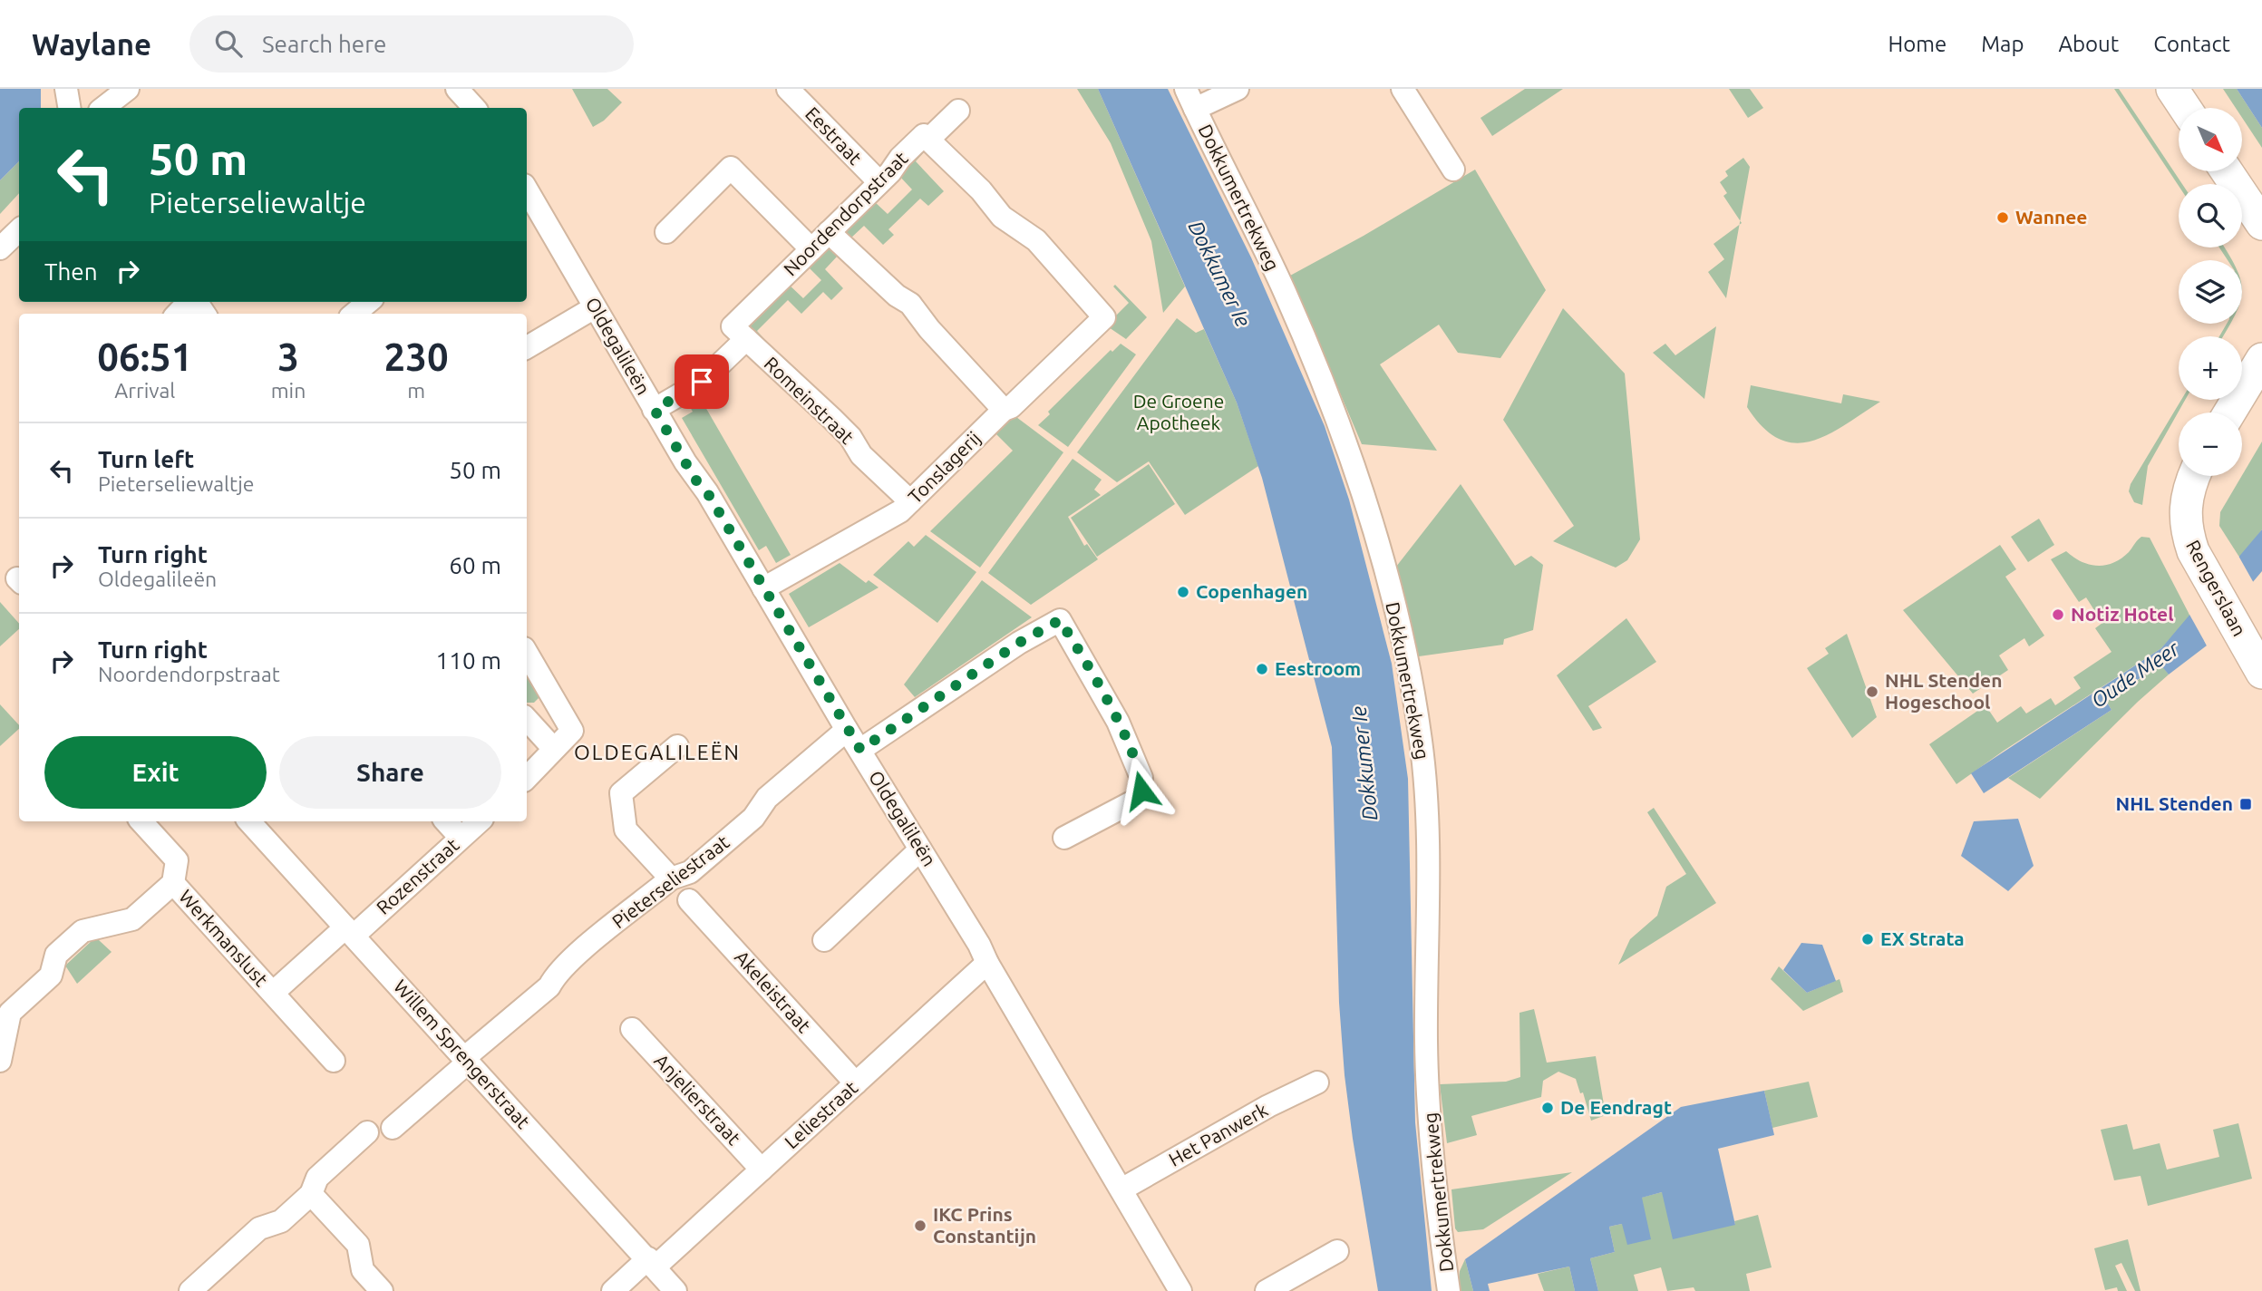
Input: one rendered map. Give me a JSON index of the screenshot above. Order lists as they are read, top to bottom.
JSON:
{
  "streets": {
    "street": [
      "Eestraat",
      "Dokkumertrekweg",
      "Noordendorpstraat",
      "Oldegalileën",
      "Romeinstraat",
      "Tonslagerij",
      "Rengerslaan",
      "Rozenstraat",
      "Pieterseliestraat",
      "Werkmanslust",
      "Akeleistraat",
      "Willem Sprengerstraat",
      "Anjelierstraat",
      "Leliestraat",
      "Het Panwerk"
    ]
  },
  "crossings": [
    ["Eestraat", "Noordendorpstraat"],
    ["Noordendorpstraat", "Oldegalileën"],
    ["Noordendorpstraat", "Romeinstraat"],
    ["Noordendorpstraat", "Tonslagerij"],
    ["Oldegalileën", "Tonslagerij"],
    ["Oldegalileën", "Pieterseliestraat"],
    ["Oldegalileën", "Leliestraat"],
    ["Oldegalileën", "Het Panwerk"],
    ["Romeinstraat", "Tonslagerij"],
    ["Rozenstraat", "Werkmanslust"],
    ["Rozenstraat", "Willem Sprengerstraat"],
    ["Pieterseliestraat", "Willem Sprengerstraat"],
    ["Werkmanslust", "Willem Sprengerstraat"],
    ["Akeleistraat", "Leliestraat"],
    ["Willem Sprengerstraat", "Leliestraat"],
    ["Anjelierstraat", "Leliestraat"]
  ],
  "districts": ["OLDEGALILEËN"],
  "water": ["Dokkumer Ie", "Oude Meer"],
  "parks": ["De Groene Apotheek"],
  "places": {
    "other": [
      "Wannee",
      "Copenhagen",
      "Notiz Hotel",
      "Eestroom",
      "NHL Stenden Hogeschool",
      "EX Strata",
      "De Eendragt",
      "IKC Prins Constantijn"
    ],
    "transit": ["NHL Stenden"]
  },
  "north": "bottom right",
  "page": {
    "header": "Waylane",
    "search": "Search here",
    "nav": [
      "Home",
      "Map",
      "About",
      "Contact"
    ],
    "map_buttons": ["+", "−"],
    "turn": ["50 m", "Pieterseliewaltje"],
    "then": "Then",
    "eta": [
      "06:51",
      "Arrival",
      "3",
      "min",
      "230",
      "m"
    ],
    "list": [
      {
        "name": "Turn left",
        "note": "Pieterseliewaltje",
        "value": "50 m"
      },
      {
        "name": "Turn right",
        "note": "Oldegalileën",
        "value": "60 m"
      },
      {
        "name": "Turn right",
        "note": "Noordendorpstraat",
        "value": "110 m"
      }
    ],
    "buttons": ["Exit", "Share"]
  }
}
